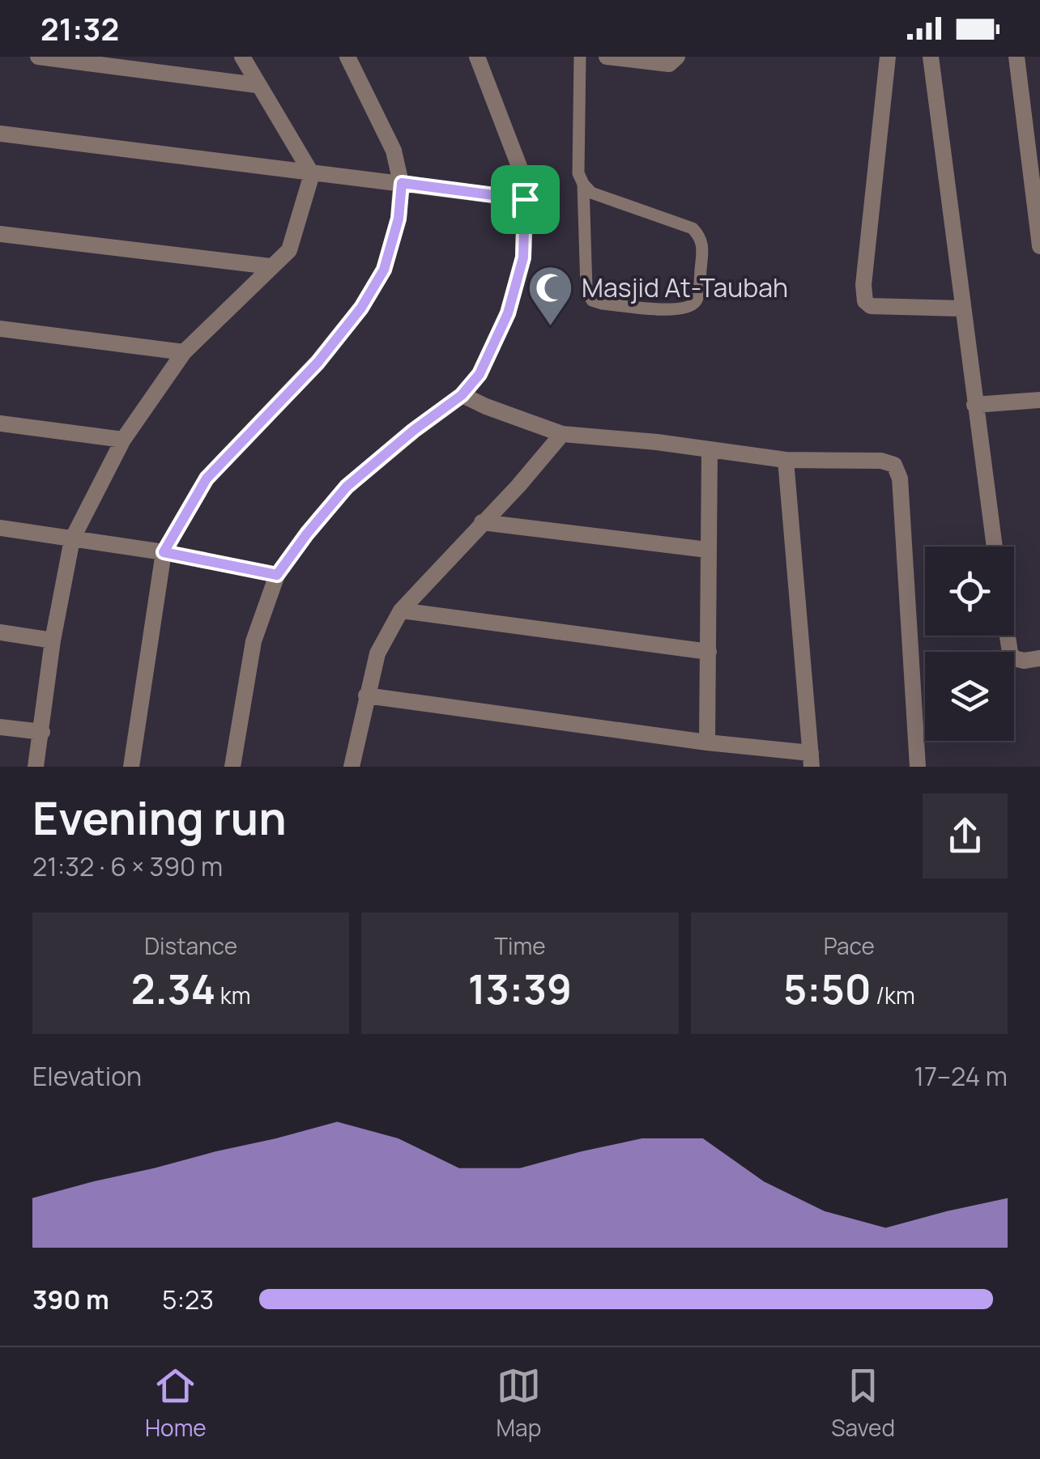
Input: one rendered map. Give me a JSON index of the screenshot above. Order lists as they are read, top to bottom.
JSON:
{
  "places": {
    "mosque": ["Masjid At-Taubah"]
  },
  "page": {
    "status": "21:32",
    "heading": ["Evening run", "21:32 · 6 × 390 m"],
    "stats": [
      ["Distance", "2.34 km"],
      ["Time", "13:39"],
      ["Pace", "5:50 /km"]
    ],
    "chart": ["Elevation", "17–24 m"],
    "list": [
      {
        "name": "390 m",
        "note": "5:23"
      }
    ],
    "tabs": ["Home", "Map", "Saved"]
  }
}
